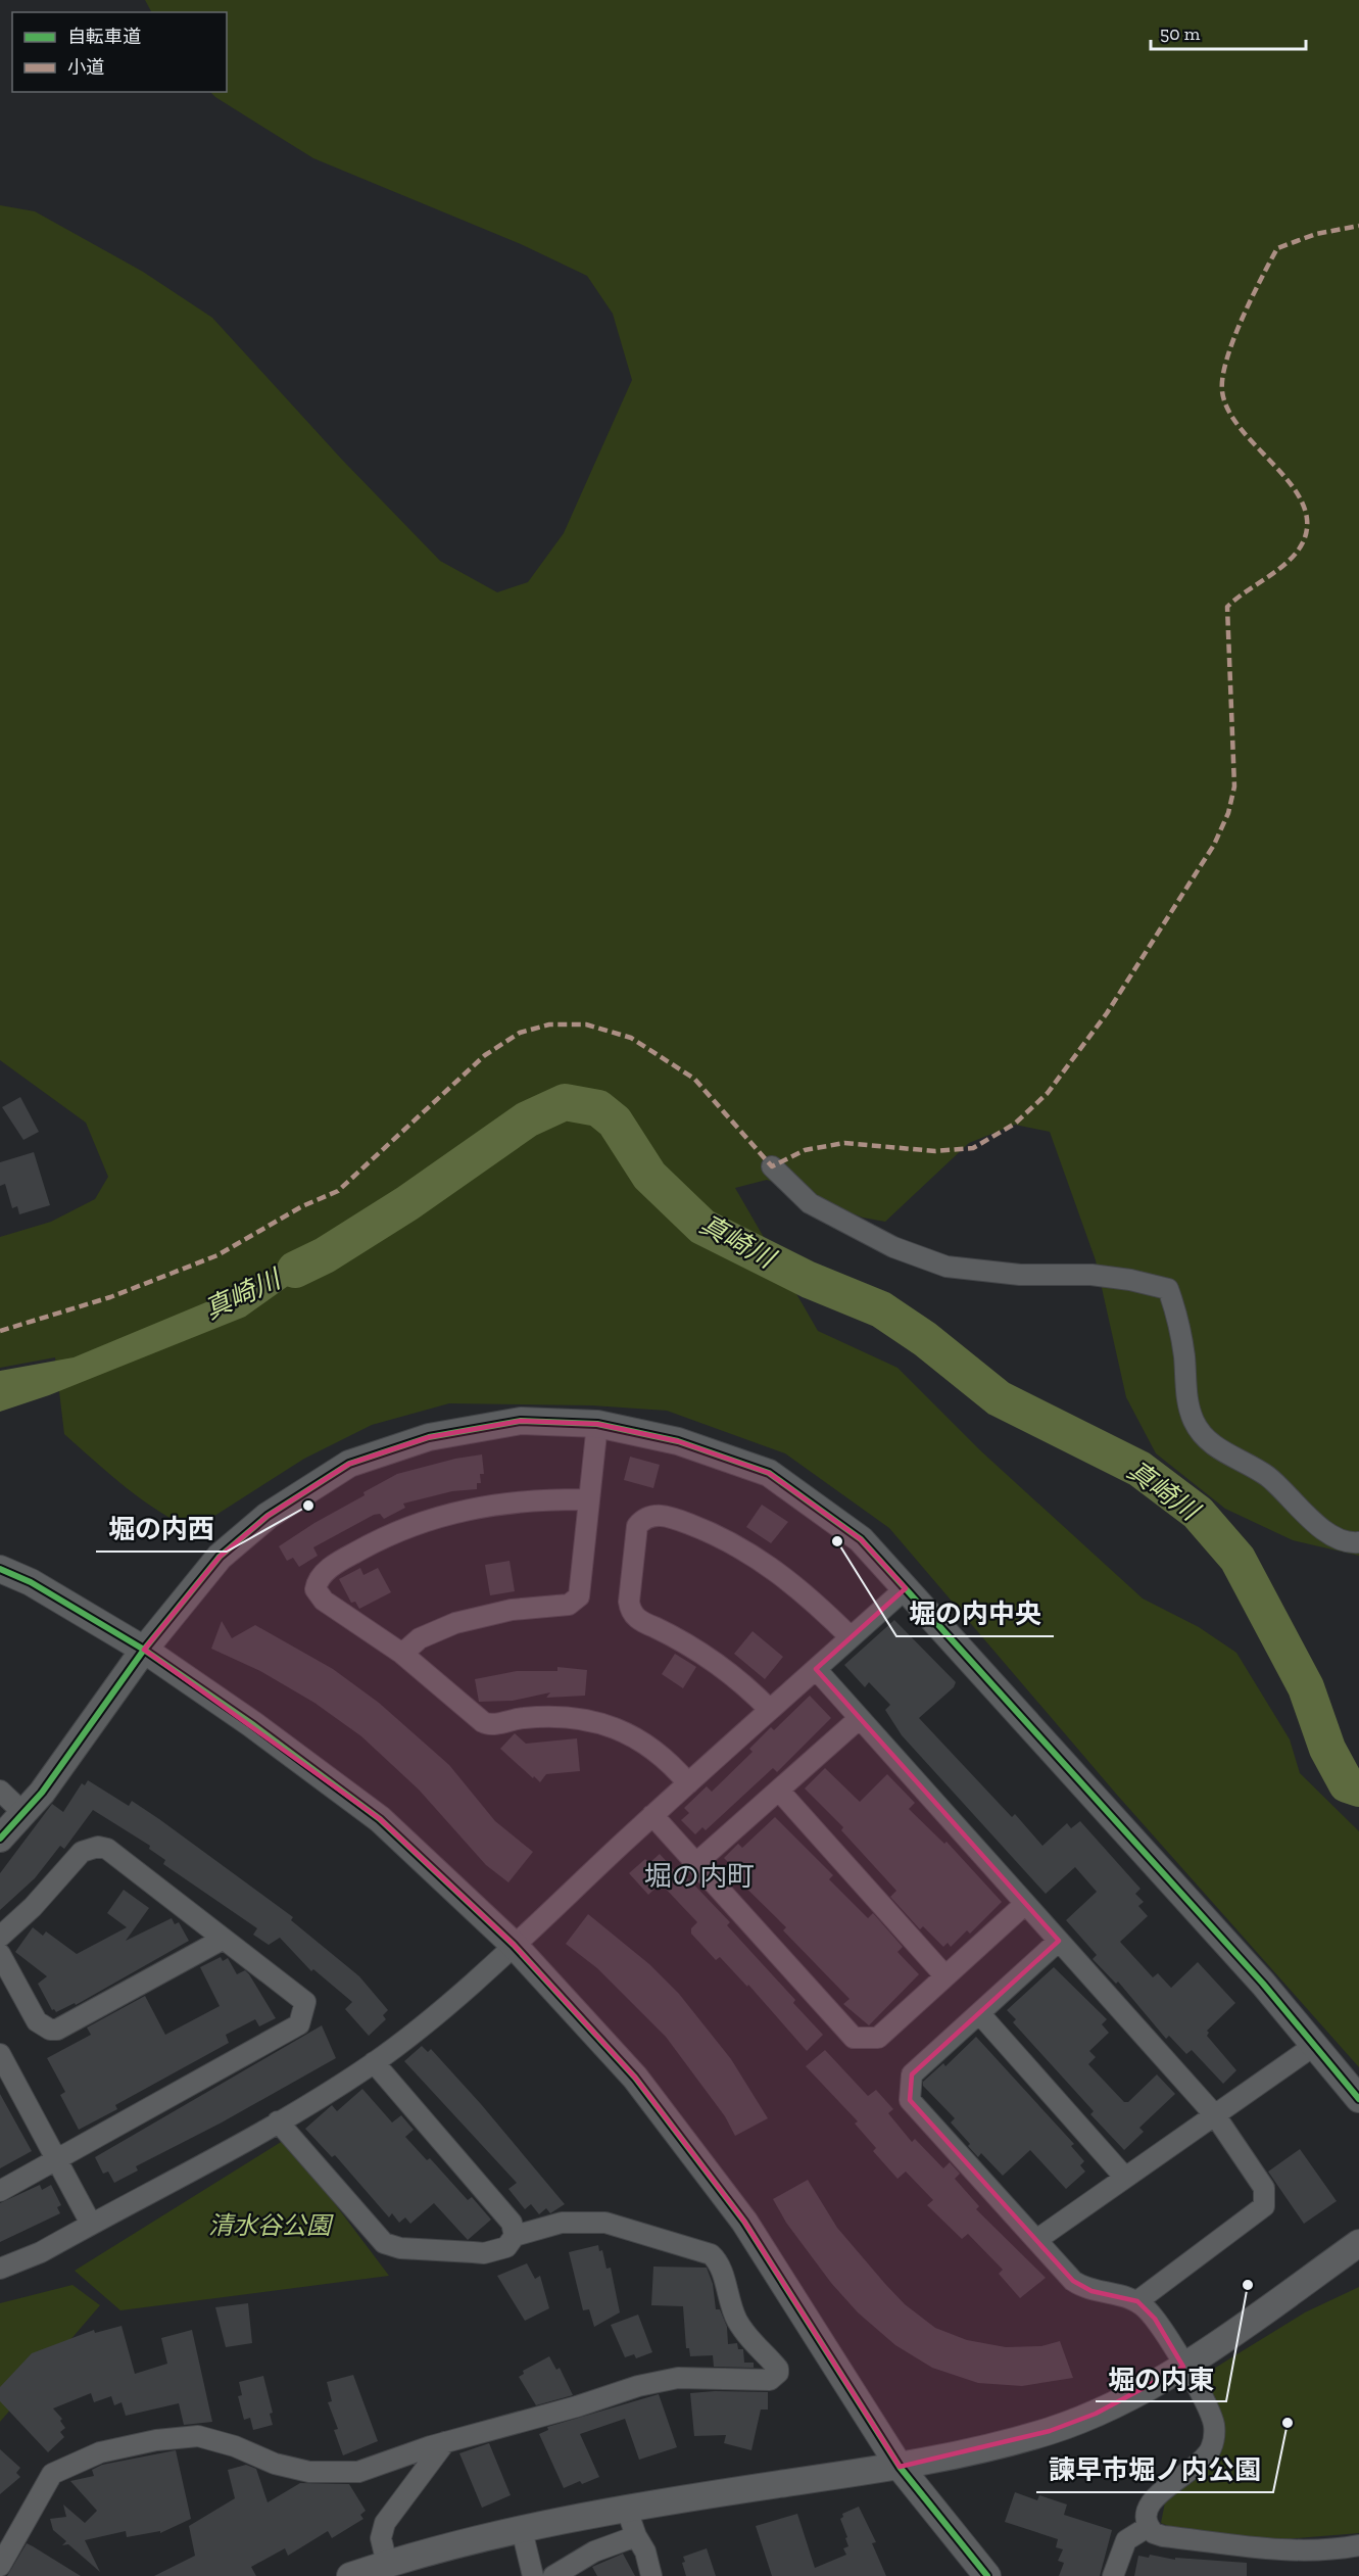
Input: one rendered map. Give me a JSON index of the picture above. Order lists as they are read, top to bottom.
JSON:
{
  "districts": ["堀の内町"],
  "water": ["真崎川"],
  "parks": ["清水谷公園"],
  "places": [
    "堀の内西",
    "堀の内中央",
    "堀の内東",
    "諫早市堀ノ内公園"
  ],
  "legend": ["自転車道", "小道"],
  "scale_bar": "50 m"
}
